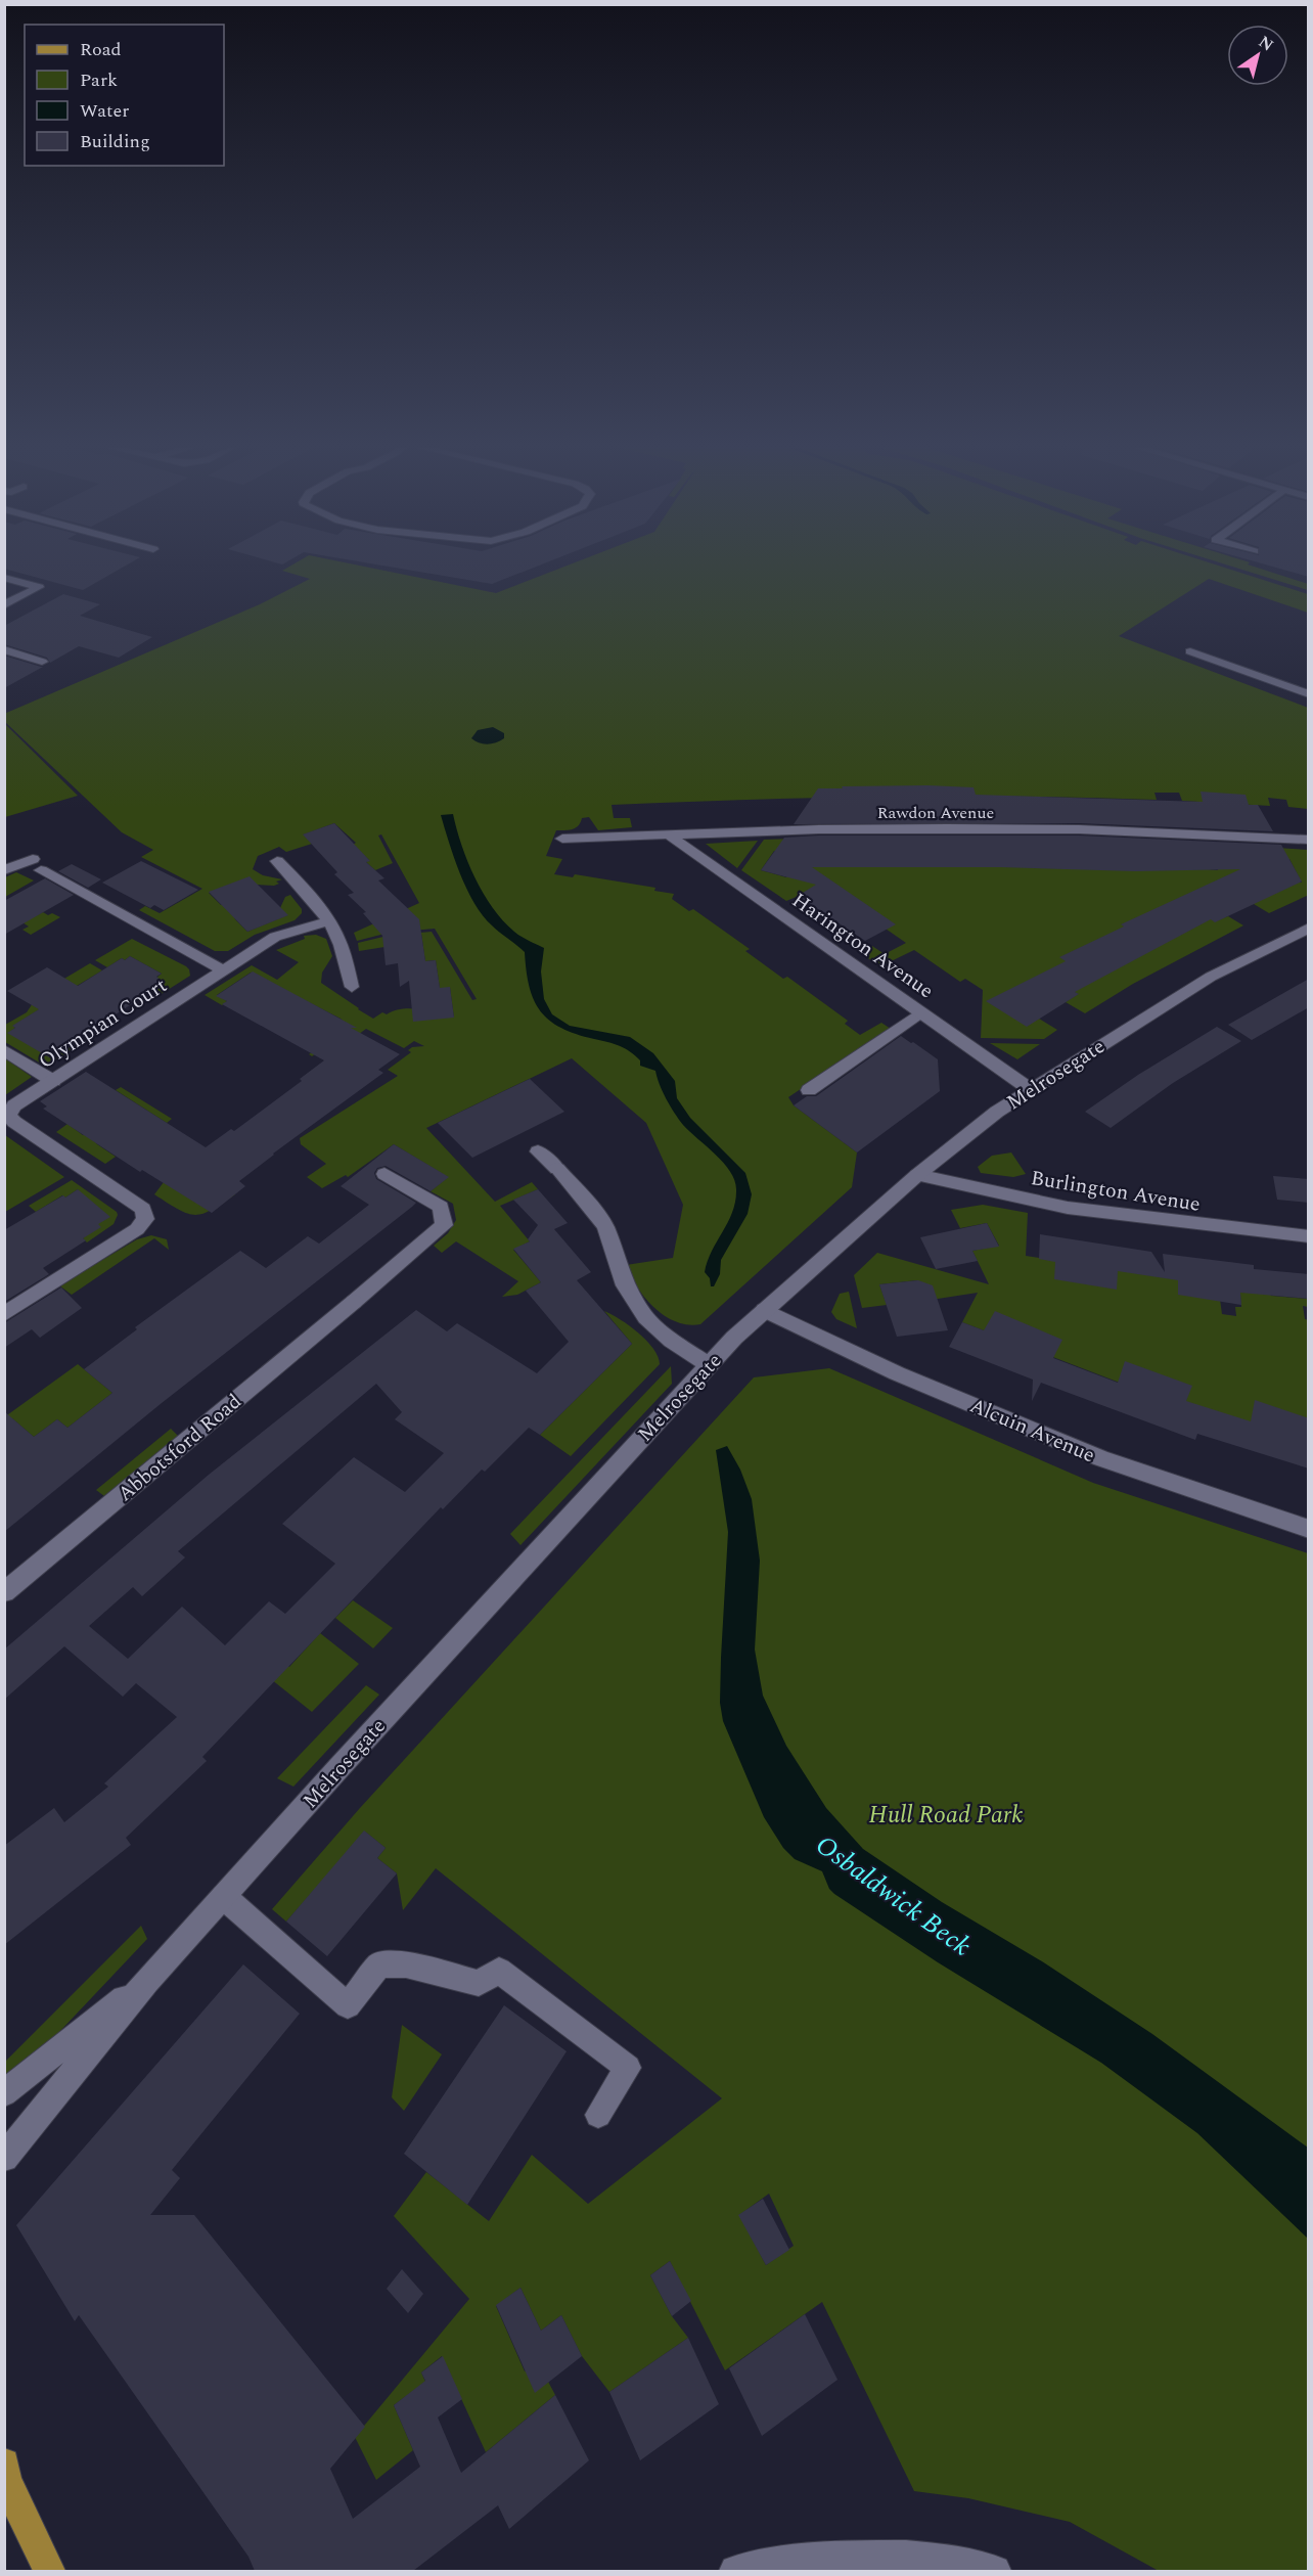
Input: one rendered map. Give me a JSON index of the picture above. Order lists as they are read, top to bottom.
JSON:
{
  "streets": {
    "street": [
      "Rawdon Avenue",
      "Harington Avenue",
      "Olympian Court",
      "Melrosegate",
      "Burlington Avenue",
      "Alcuin Avenue",
      "Abbotsford Road"
    ]
  },
  "crossings": [
    ["Rawdon Avenue", "Harington Avenue"],
    ["Harington Avenue", "Melrosegate"],
    ["Melrosegate", "Burlington Avenue"],
    ["Melrosegate", "Alcuin Avenue"]
  ],
  "water": ["Osbaldwick Beck"],
  "parks": ["Hull Road Park"],
  "legend": [
    "Road",
    "Park",
    "Water",
    "Building"
  ],
  "north": "top right"
}
